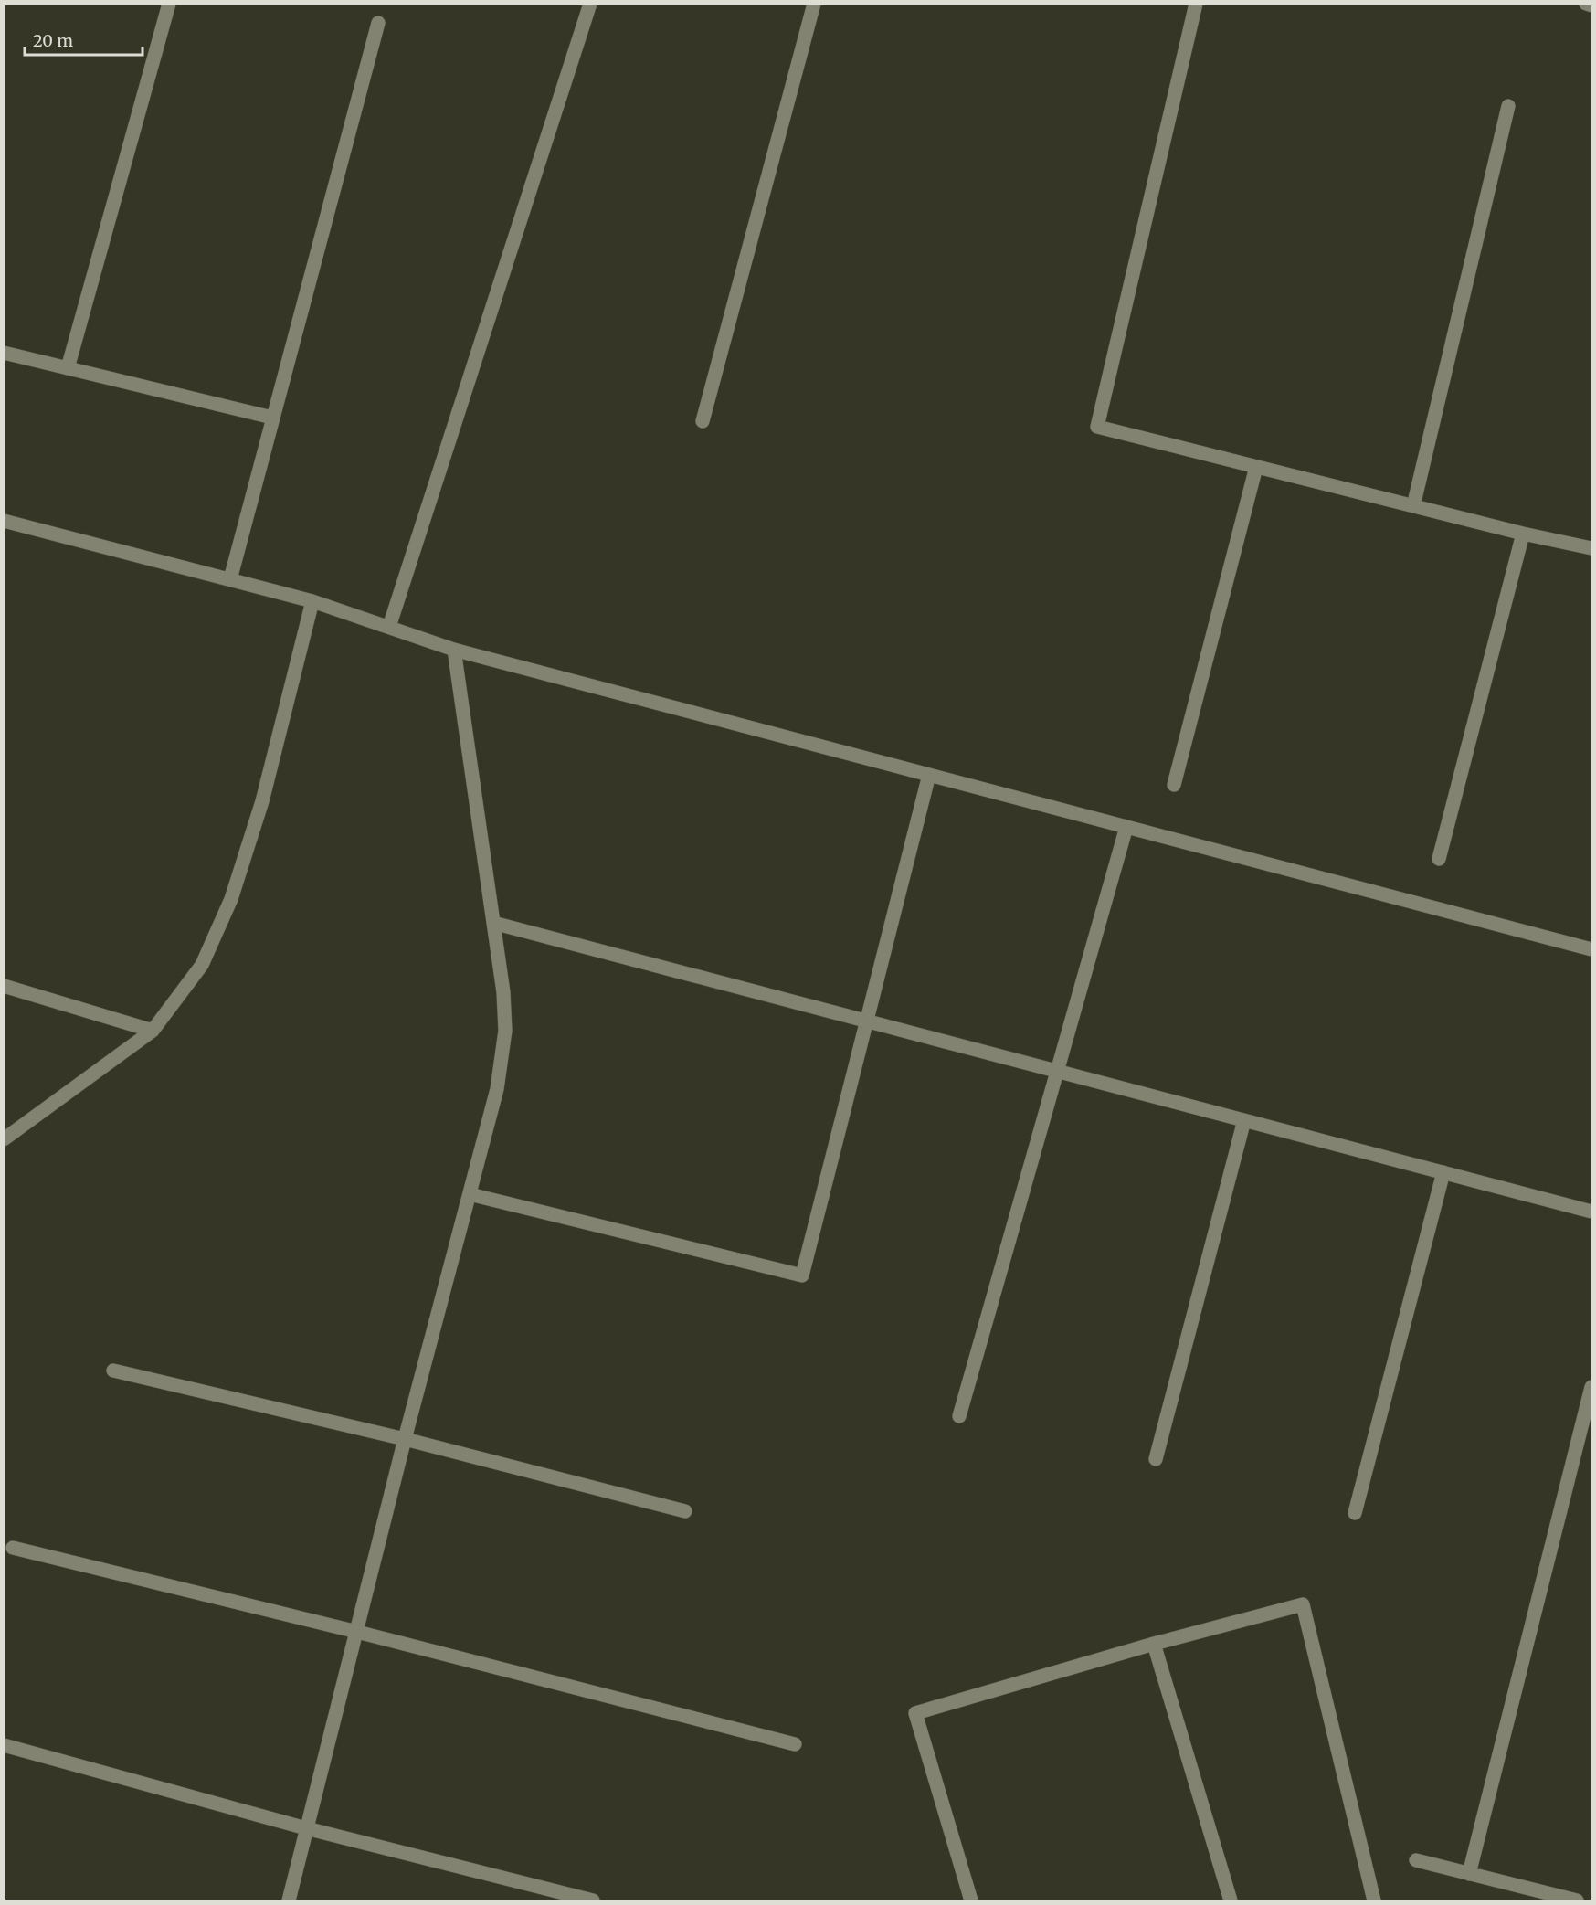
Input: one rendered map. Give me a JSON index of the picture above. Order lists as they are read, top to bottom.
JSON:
{
  "scale_bar": "20 m"
}
